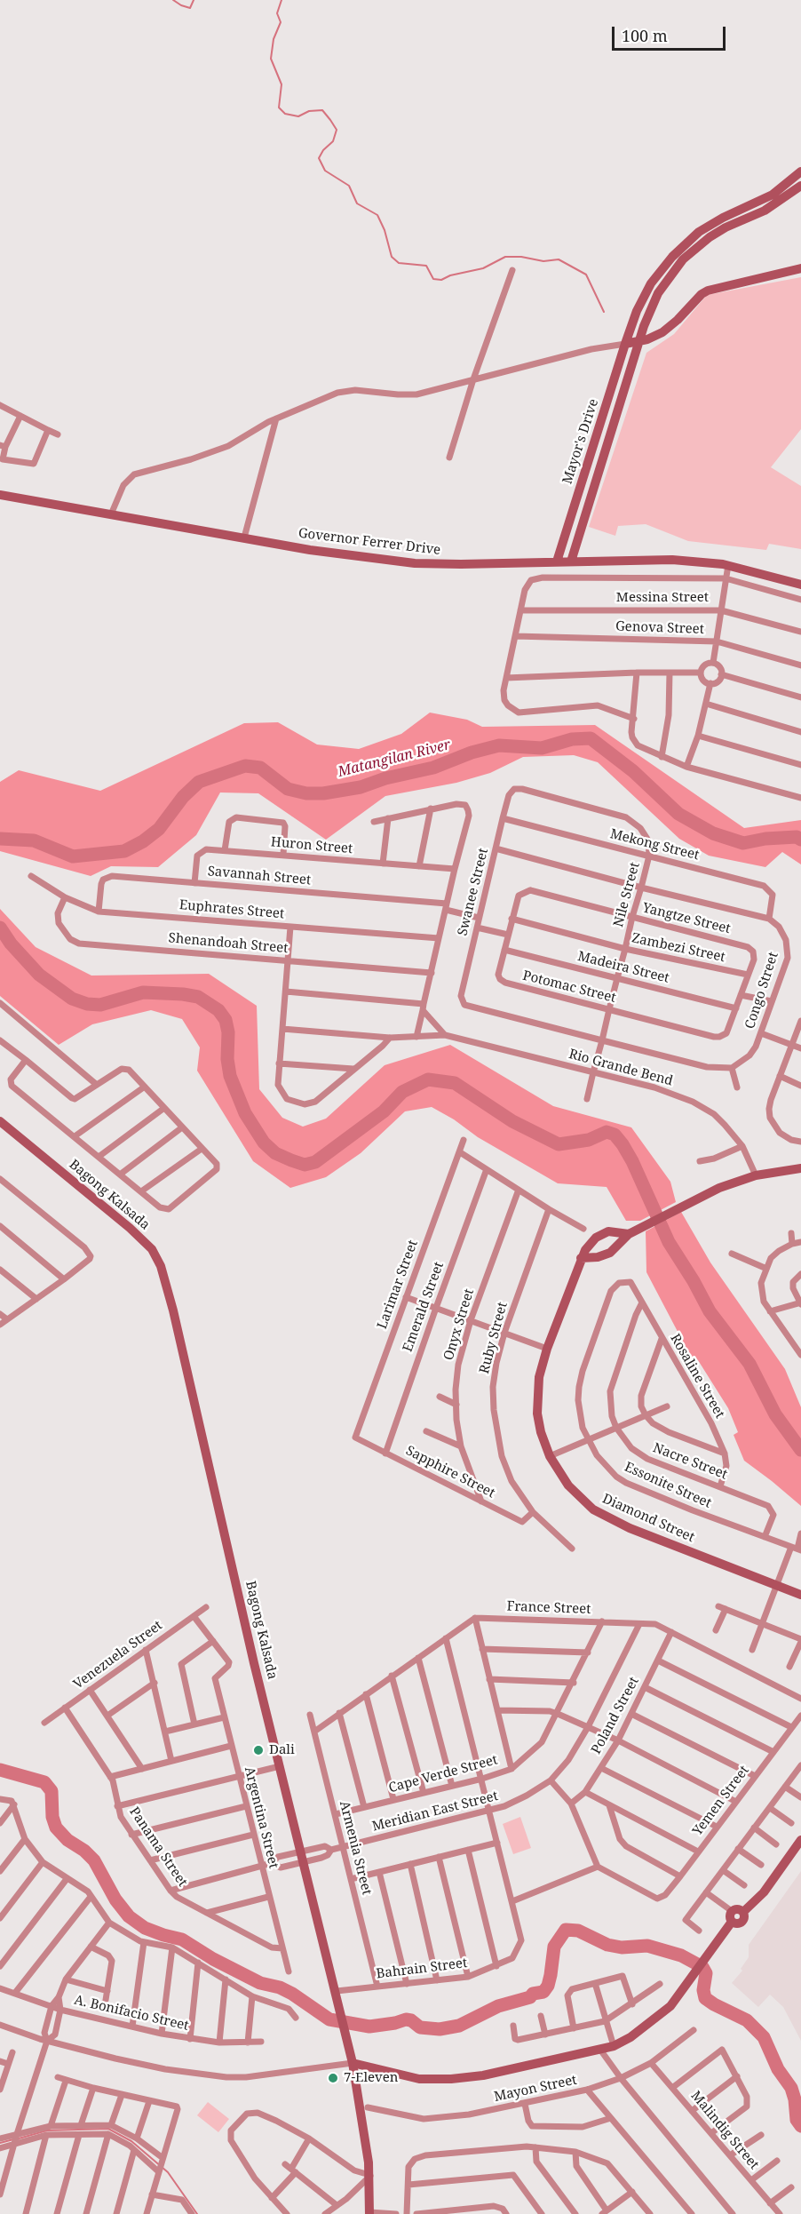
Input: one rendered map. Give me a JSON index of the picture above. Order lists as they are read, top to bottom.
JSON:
{
  "streets": {
    "street": [
      "Mayor's Drive",
      "Governor Ferrer Drive",
      "Messina Street",
      "Genova Street",
      "Mekong Street",
      "Huron Street",
      "Savannah Street",
      "Swanee Street",
      "Nile Street",
      "Euphrates Street",
      "Yangtze Street",
      "Shenandoah Street",
      "Zambezi Street",
      "Madeira Street",
      "Potomac Street",
      "Congo Street",
      "Rio Grande Bend",
      "Bagong Kalsada",
      "Larimar Street",
      "Emerald Street",
      "Onyx Street",
      "Ruby Street",
      "Rosaline Street",
      "Nacre Street",
      "Sapphire Street",
      "Essonite Street",
      "Diamond Street",
      "France Street",
      "Venezuela Street",
      "Poland Street",
      "Cape Verde Street",
      "Yemen Street",
      "Meridian East Street",
      "Argentina Street",
      "Panama Street",
      "Armenia Street",
      "Bahrain Street",
      "A. Bonifacio Street",
      "Mayon Street",
      "Malindig Street"
    ]
  },
  "crossings": [
    ["Mayor's Drive", "Governor Ferrer Drive"],
    ["Mekong Street", "Swanee Street"],
    ["Mekong Street", "Nile Street"],
    ["Mekong Street", "Congo Street"],
    ["Huron Street", "Savannah Street"],
    ["Savannah Street", "Swanee Street"],
    ["Savannah Street", "Euphrates Street"],
    ["Swanee Street", "Nile Street"],
    ["Nile Street", "Yangtze Street"],
    ["Nile Street", "Zambezi Street"],
    ["Nile Street", "Madeira Street"],
    ["Nile Street", "Potomac Street"],
    ["Nile Street", "Rio Grande Bend"],
    ["Euphrates Street", "Shenandoah Street"],
    ["Yangtze Street", "Zambezi Street"],
    ["Yangtze Street", "Madeira Street"],
    ["Yangtze Street", "Potomac Street"],
    ["Zambezi Street", "Potomac Street"],
    ["Madeira Street", "Potomac Street"],
    ["Bagong Kalsada", "Meridian East Street"],
    ["Bagong Kalsada", "Bahrain Street"],
    ["Larimar Street", "Sapphire Street"],
    ["Emerald Street", "Sapphire Street"],
    ["Onyx Street", "Sapphire Street"],
    ["Ruby Street", "Sapphire Street"],
    ["Rosaline Street", "Nacre Street"],
    ["Rosaline Street", "Essonite Street"],
    ["Nacre Street", "Essonite Street"],
    ["France Street", "Poland Street"],
    ["France Street", "Cape Verde Street"],
    ["France Street", "Meridian East Street"],
    ["Venezuela Street", "Argentina Street"],
    ["Venezuela Street", "Panama Street"],
    ["Cape Verde Street", "Armenia Street"],
    ["Cape Verde Street", "Bahrain Street"],
    ["Meridian East Street", "Armenia Street"],
    ["Meridian East Street", "Bahrain Street"],
    ["Argentina Street", "Panama Street"],
    ["Armenia Street", "Bahrain Street"],
    ["Mayon Street", "Malindig Street"]
  ],
  "water": ["Matangilan River"],
  "places": ["Dali", "7-Eleven"],
  "scale_bar": "100 m"
}
